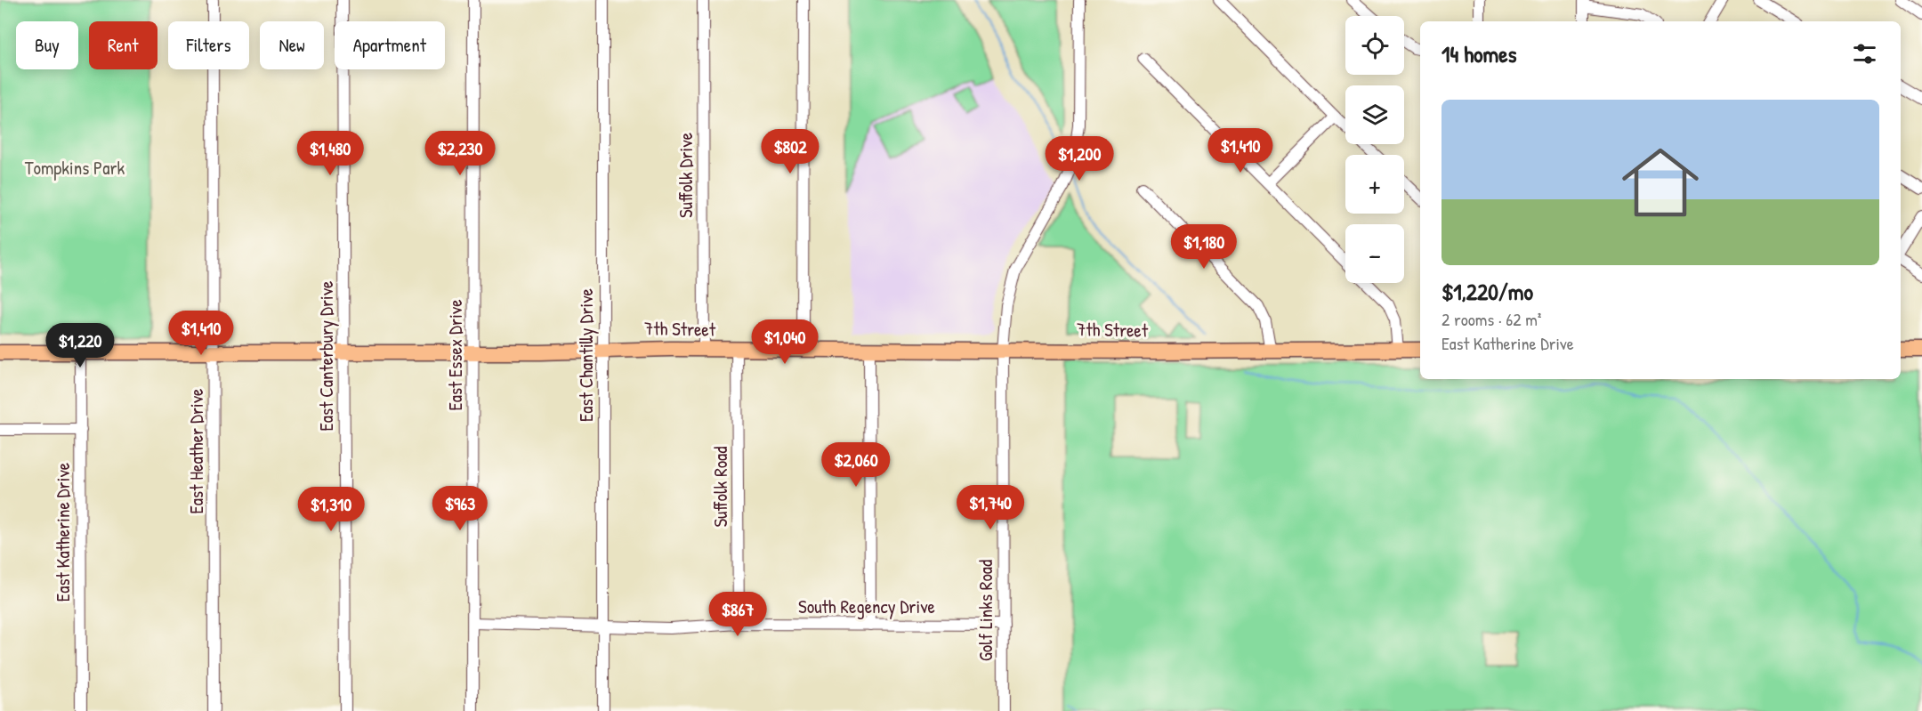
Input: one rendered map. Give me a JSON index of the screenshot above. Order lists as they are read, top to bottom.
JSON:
{
  "streets": {
    "main road": ["7th Street"],
    "street": [
      "Suffolk Drive",
      "East Essex Drive",
      "East Chantilly Drive",
      "East Canterbury Drive",
      "East Heather Drive",
      "Suffolk Road",
      "East Katherine Drive",
      "South Regency Drive",
      "Golf Links Road"
    ]
  },
  "crossings": [
    ["Suffolk Drive", "7th Street"],
    ["7th Street", "East Essex Drive"],
    ["7th Street", "East Chantilly Drive"],
    ["7th Street", "East Canterbury Drive"],
    ["7th Street", "East Heather Drive"],
    ["7th Street", "Suffolk Road"],
    ["7th Street", "East Katherine Drive"],
    ["7th Street", "Golf Links Road"],
    ["East Essex Drive", "South Regency Drive"],
    ["East Chantilly Drive", "South Regency Drive"],
    ["Suffolk Road", "South Regency Drive"],
    ["South Regency Drive", "Golf Links Road"]
  ],
  "parks": ["Tompkins Park"],
  "page": {
    "map_buttons": ["+", "−"],
    "chip": [
      "Buy",
      "Rent",
      "Filters",
      "New",
      "Apartment"
    ],
    "heading": "14 homes",
    "list": [
      {
        "name": "$1,220/mo",
        "note": "2 rooms · 62 m² · East Katherine Drive"
      }
    ],
    "price": [
      "$1,410",
      "$802",
      "$1,480",
      "$2,230",
      "$1,200",
      "$1,180",
      "$1,410",
      "$1,040",
      "$1,220",
      "$2,060",
      "$1,740",
      "$963",
      "$1,310",
      "$867"
    ]
  }
}
